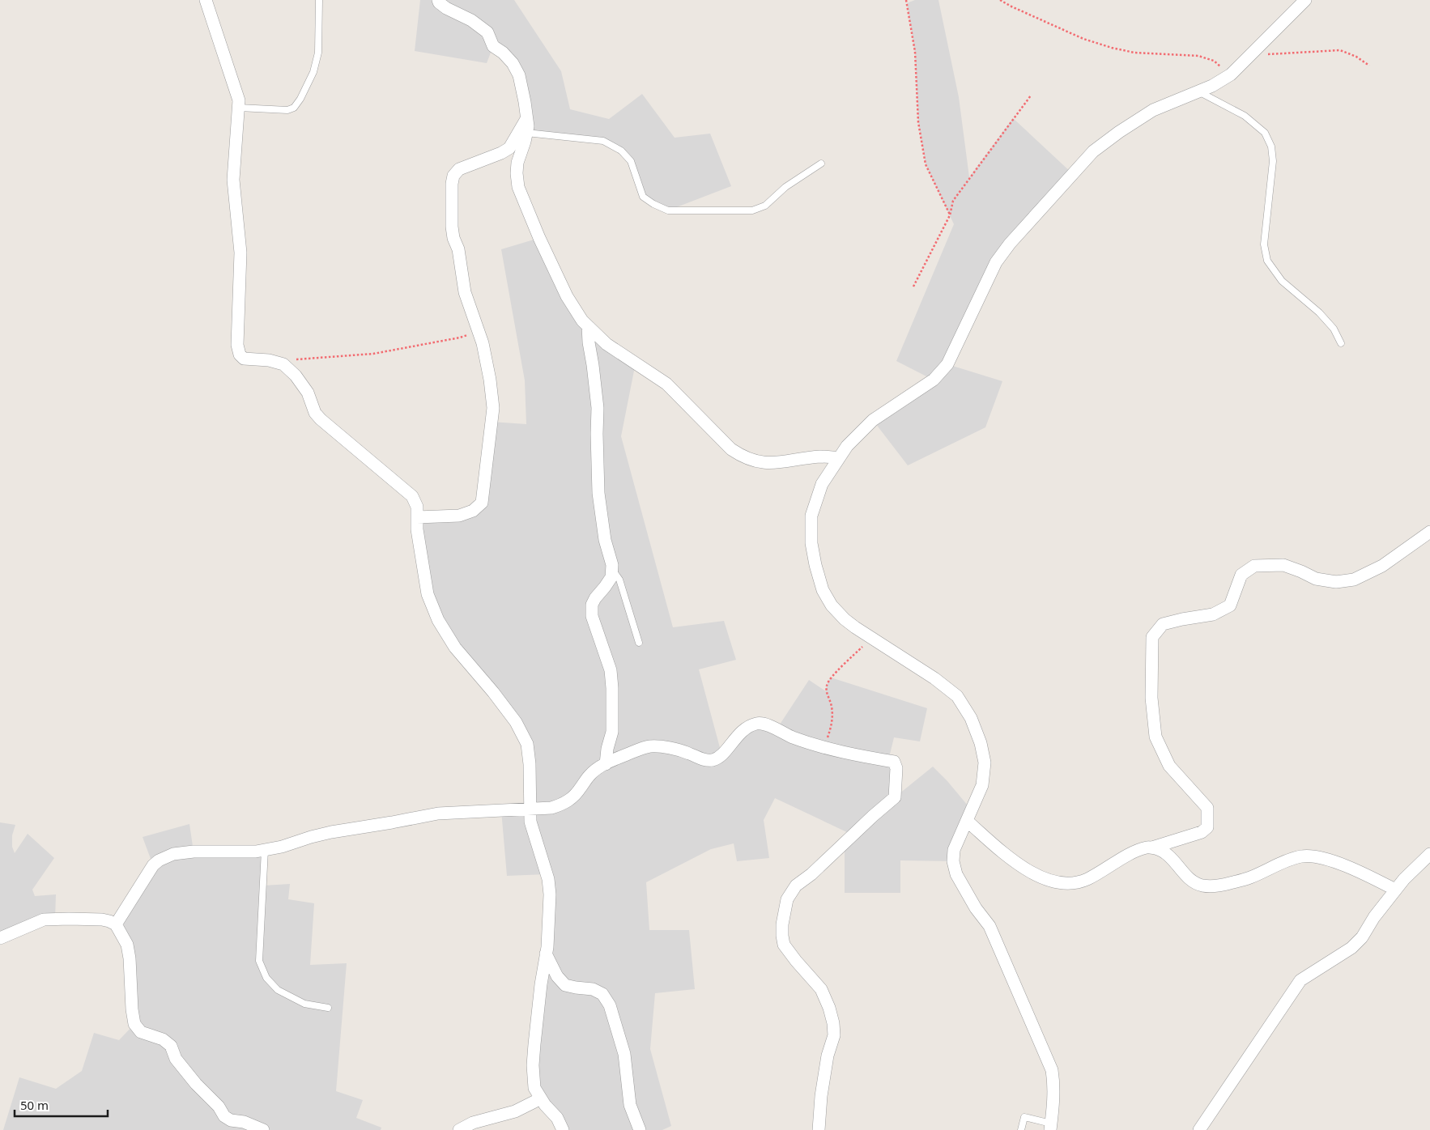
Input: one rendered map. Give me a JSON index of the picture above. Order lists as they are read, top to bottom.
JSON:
{
  "scale_bar": "50 m"
}
